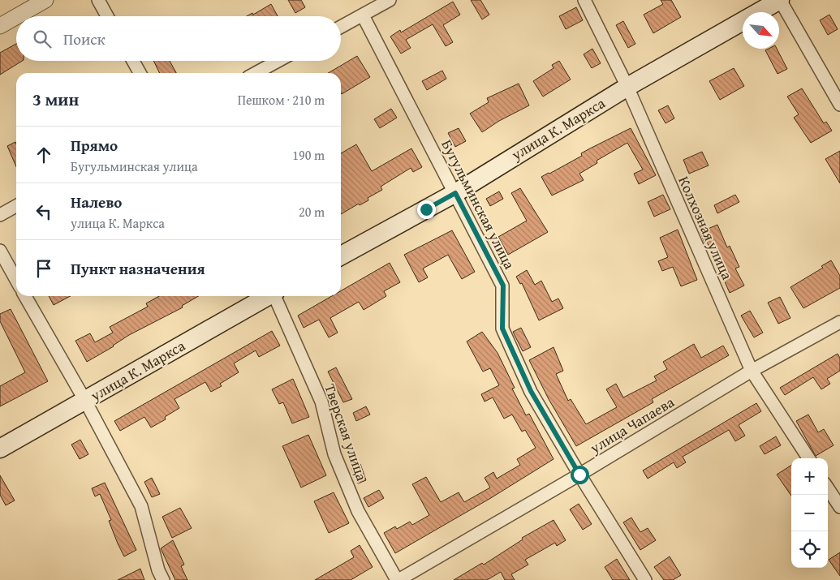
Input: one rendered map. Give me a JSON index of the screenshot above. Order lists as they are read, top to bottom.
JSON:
{
  "streets": {
    "main road": ["улица К. Маркса"],
    "street": [
      "Бугульминская улица",
      "Колхозная улица",
      "улица Чапаева",
      "Тверская улица"
    ]
  },
  "crossings": [
    ["улица К. Маркса", "Бугульминская улица"],
    ["улица К. Маркса", "Колхозная улица"],
    ["Бугульминская улица", "улица Чапаева"],
    ["Колхозная улица", "улица Чапаева"],
    ["улица Чапаева", "Тверская улица"]
  ],
  "north": "bottom right",
  "page": {
    "search": "Поиск",
    "heading": ["3 мин", "Пешком · 210 m"],
    "list": [
      ["Прямо", "Бугульминская улица", "190 m"],
      ["Налево", "улица К. Маркса", "20 m"],
      "Пункт назначения"
    ],
    "map_buttons": ["+", "−"]
  }
}
